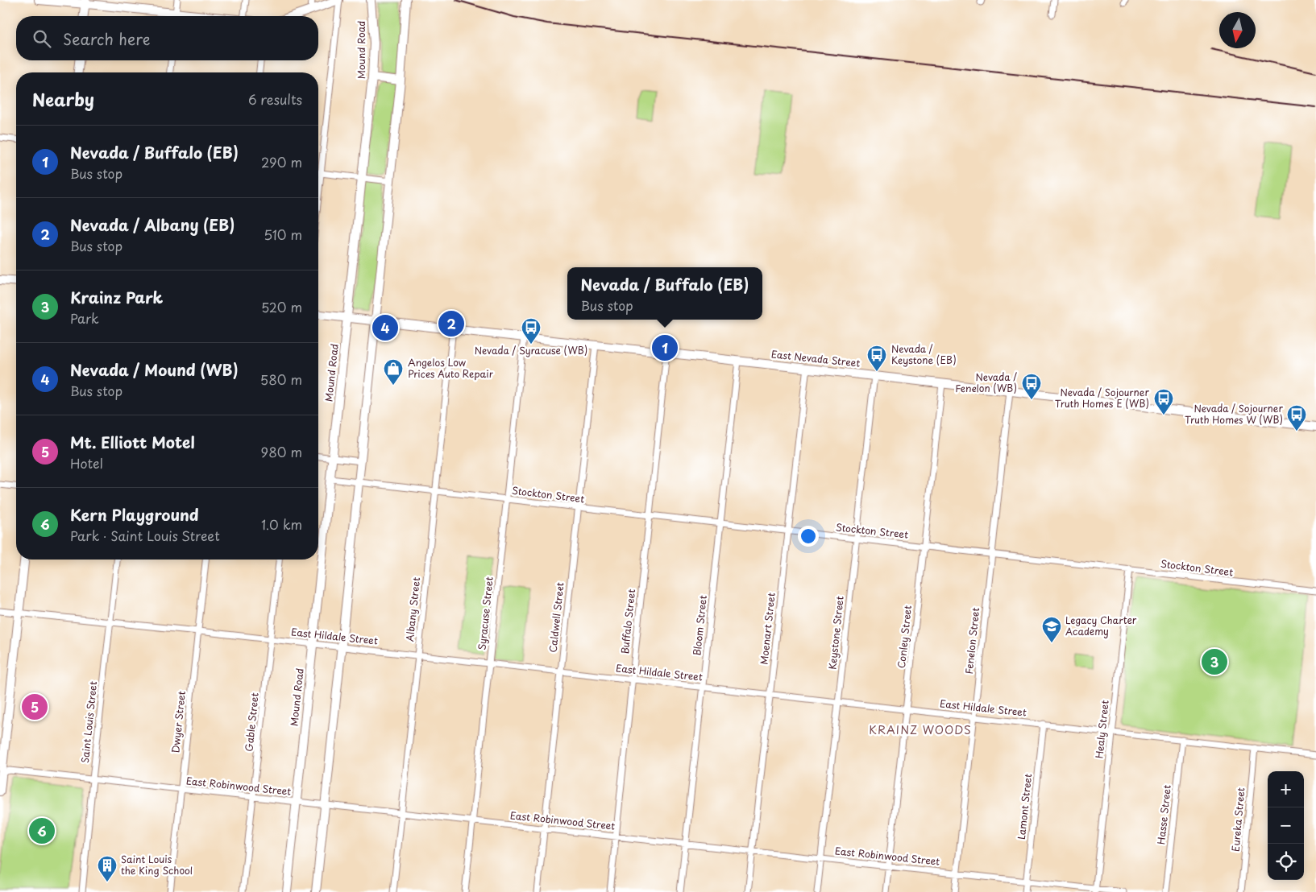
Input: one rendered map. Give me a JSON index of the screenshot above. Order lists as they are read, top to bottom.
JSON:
{
  "streets": {
    "main road": ["Mound Road", "East Nevada Street"],
    "street": [
      "Stockton Street",
      "Albany Street",
      "Syracuse Street",
      "Caldwell Street",
      "Buffalo Street",
      "Bloom Street",
      "Moenart Street",
      "Keystone Street",
      "East Hildale Street",
      "Conley Street",
      "Fenelon Street",
      "Saint Louis Street",
      "Dwyer Street",
      "Gable Street",
      "Healy Street",
      "East Robinwood Street",
      "Lamont Street",
      "Hasse Street",
      "Eureka Street"
    ]
  },
  "crossings": [
    ["Mound Road", "East Nevada Street"],
    ["Mound Road", "Stockton Street"],
    ["Mound Road", "East Hildale Street"],
    ["Mound Road", "East Robinwood Street"],
    ["East Nevada Street", "Albany Street"],
    ["East Nevada Street", "Syracuse Street"],
    ["East Nevada Street", "Caldwell Street"],
    ["East Nevada Street", "Buffalo Street"],
    ["East Nevada Street", "Bloom Street"],
    ["East Nevada Street", "Moenart Street"],
    ["East Nevada Street", "Keystone Street"],
    ["East Nevada Street", "Conley Street"],
    ["East Nevada Street", "Fenelon Street"],
    ["Stockton Street", "Albany Street"],
    ["Stockton Street", "Syracuse Street"],
    ["Stockton Street", "Caldwell Street"],
    ["Stockton Street", "Buffalo Street"],
    ["Stockton Street", "Bloom Street"],
    ["Stockton Street", "Moenart Street"],
    ["Stockton Street", "Keystone Street"],
    ["Stockton Street", "Conley Street"],
    ["Stockton Street", "Fenelon Street"],
    ["Stockton Street", "Healy Street"],
    ["Albany Street", "East Hildale Street"],
    ["Albany Street", "East Robinwood Street"],
    ["Syracuse Street", "East Hildale Street"],
    ["Syracuse Street", "East Robinwood Street"],
    ["Caldwell Street", "East Hildale Street"],
    ["Caldwell Street", "East Robinwood Street"],
    ["Buffalo Street", "East Hildale Street"],
    ["Buffalo Street", "East Robinwood Street"],
    ["Bloom Street", "East Hildale Street"],
    ["Bloom Street", "East Robinwood Street"],
    ["Moenart Street", "East Hildale Street"],
    ["Moenart Street", "East Robinwood Street"],
    ["Keystone Street", "East Hildale Street"],
    ["Keystone Street", "East Robinwood Street"],
    ["East Hildale Street", "Conley Street"],
    ["East Hildale Street", "Fenelon Street"],
    ["East Hildale Street", "Saint Louis Street"],
    ["East Hildale Street", "Dwyer Street"],
    ["East Hildale Street", "Gable Street"],
    ["East Hildale Street", "Healy Street"],
    ["East Hildale Street", "Lamont Street"],
    ["East Hildale Street", "Hasse Street"],
    ["East Hildale Street", "Eureka Street"],
    ["Conley Street", "East Robinwood Street"],
    ["Fenelon Street", "East Robinwood Street"],
    ["Saint Louis Street", "East Robinwood Street"],
    ["Dwyer Street", "East Robinwood Street"],
    ["Gable Street", "East Robinwood Street"],
    ["Healy Street", "East Robinwood Street"],
    ["East Robinwood Street", "Lamont Street"]
  ],
  "districts": ["KRAINZ WOODS"],
  "places": {
    "bus stop": [
      "Nevada / Syracuse (WB)",
      "Nevada / Keystone (EB)",
      "Nevada / Fenelon (WB)",
      "Nevada / Sojourner Truth Homes E (WB)",
      "Nevada / Sojourner Truth Homes W (WB)"
    ],
    "shop": ["Angelos Low Prices Auto Repair"],
    "school or university": ["Legacy Charter Academy"],
    "building": ["Saint Louis the King School"]
  },
  "north": "bottom",
  "page": {
    "search": "Search here",
    "heading": ["Nearby", "6 results"],
    "list": [
      {
        "mark": "1",
        "name": "Nevada / Buffalo (EB)",
        "note": "Bus stop",
        "value": "290 m"
      },
      {
        "mark": "2",
        "name": "Nevada / Albany (EB)",
        "note": "Bus stop",
        "value": "510 m"
      },
      {
        "mark": "3",
        "name": "Krainz Park",
        "note": "Park",
        "value": "520 m"
      },
      {
        "mark": "4",
        "name": "Nevada / Mound (WB)",
        "note": "Bus stop",
        "value": "580 m"
      },
      {
        "mark": "5",
        "name": "Mt. Elliott Motel",
        "note": "Hotel",
        "value": "980 m"
      },
      {
        "mark": "6",
        "name": "Kern Playground",
        "note": "Park · Saint Louis Street",
        "value": "1.0 km"
      }
    ],
    "popup": ["Nevada / Buffalo (EB)", "Bus stop"],
    "pins": [
      "2",
      "4",
      "1",
      "3",
      "5",
      "6"
    ],
    "map_buttons": ["+", "−"]
  }
}
